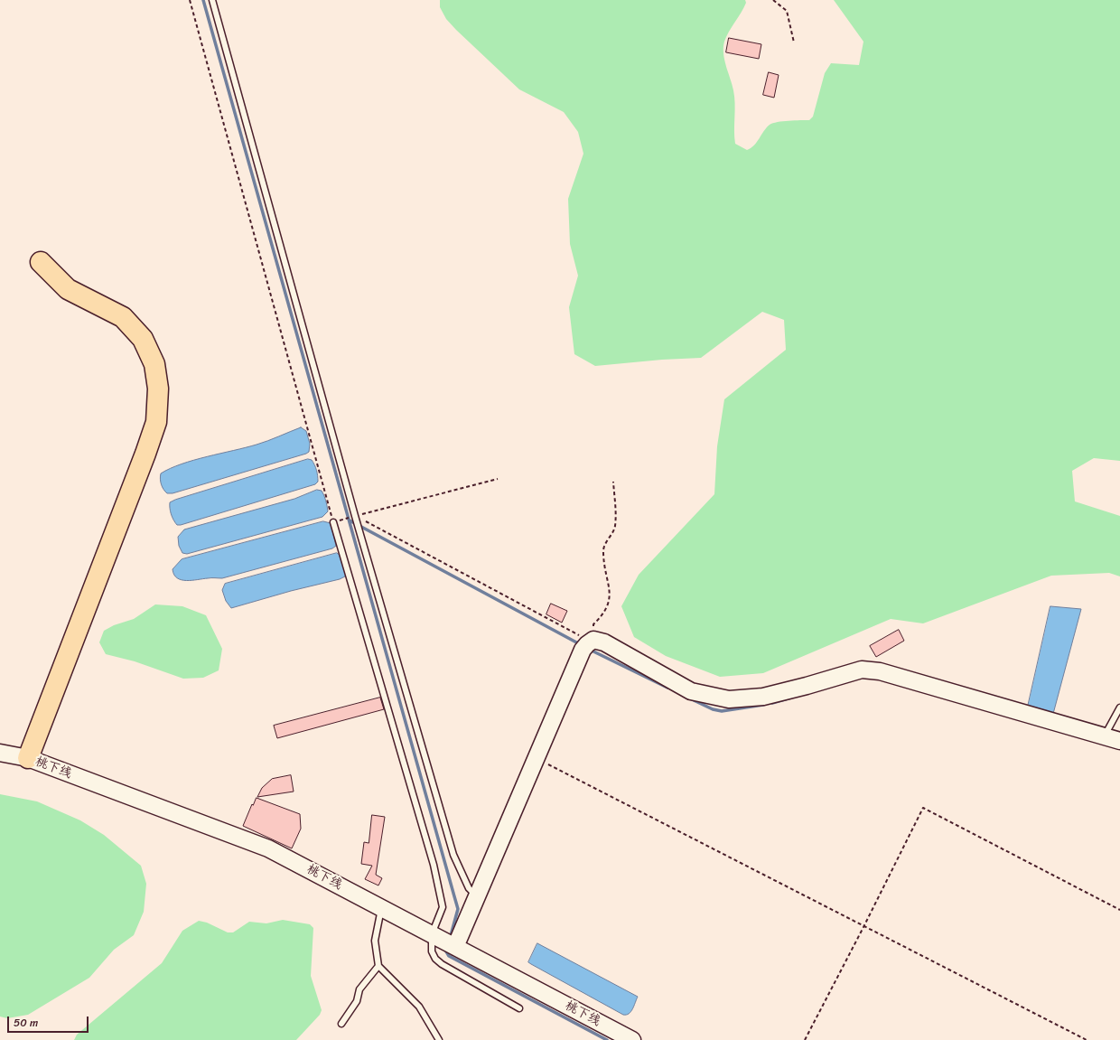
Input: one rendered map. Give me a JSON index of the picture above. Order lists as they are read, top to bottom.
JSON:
{
  "streets": {
    "street": ["桃下线"]
  },
  "scale_bar": "50 m"
}
